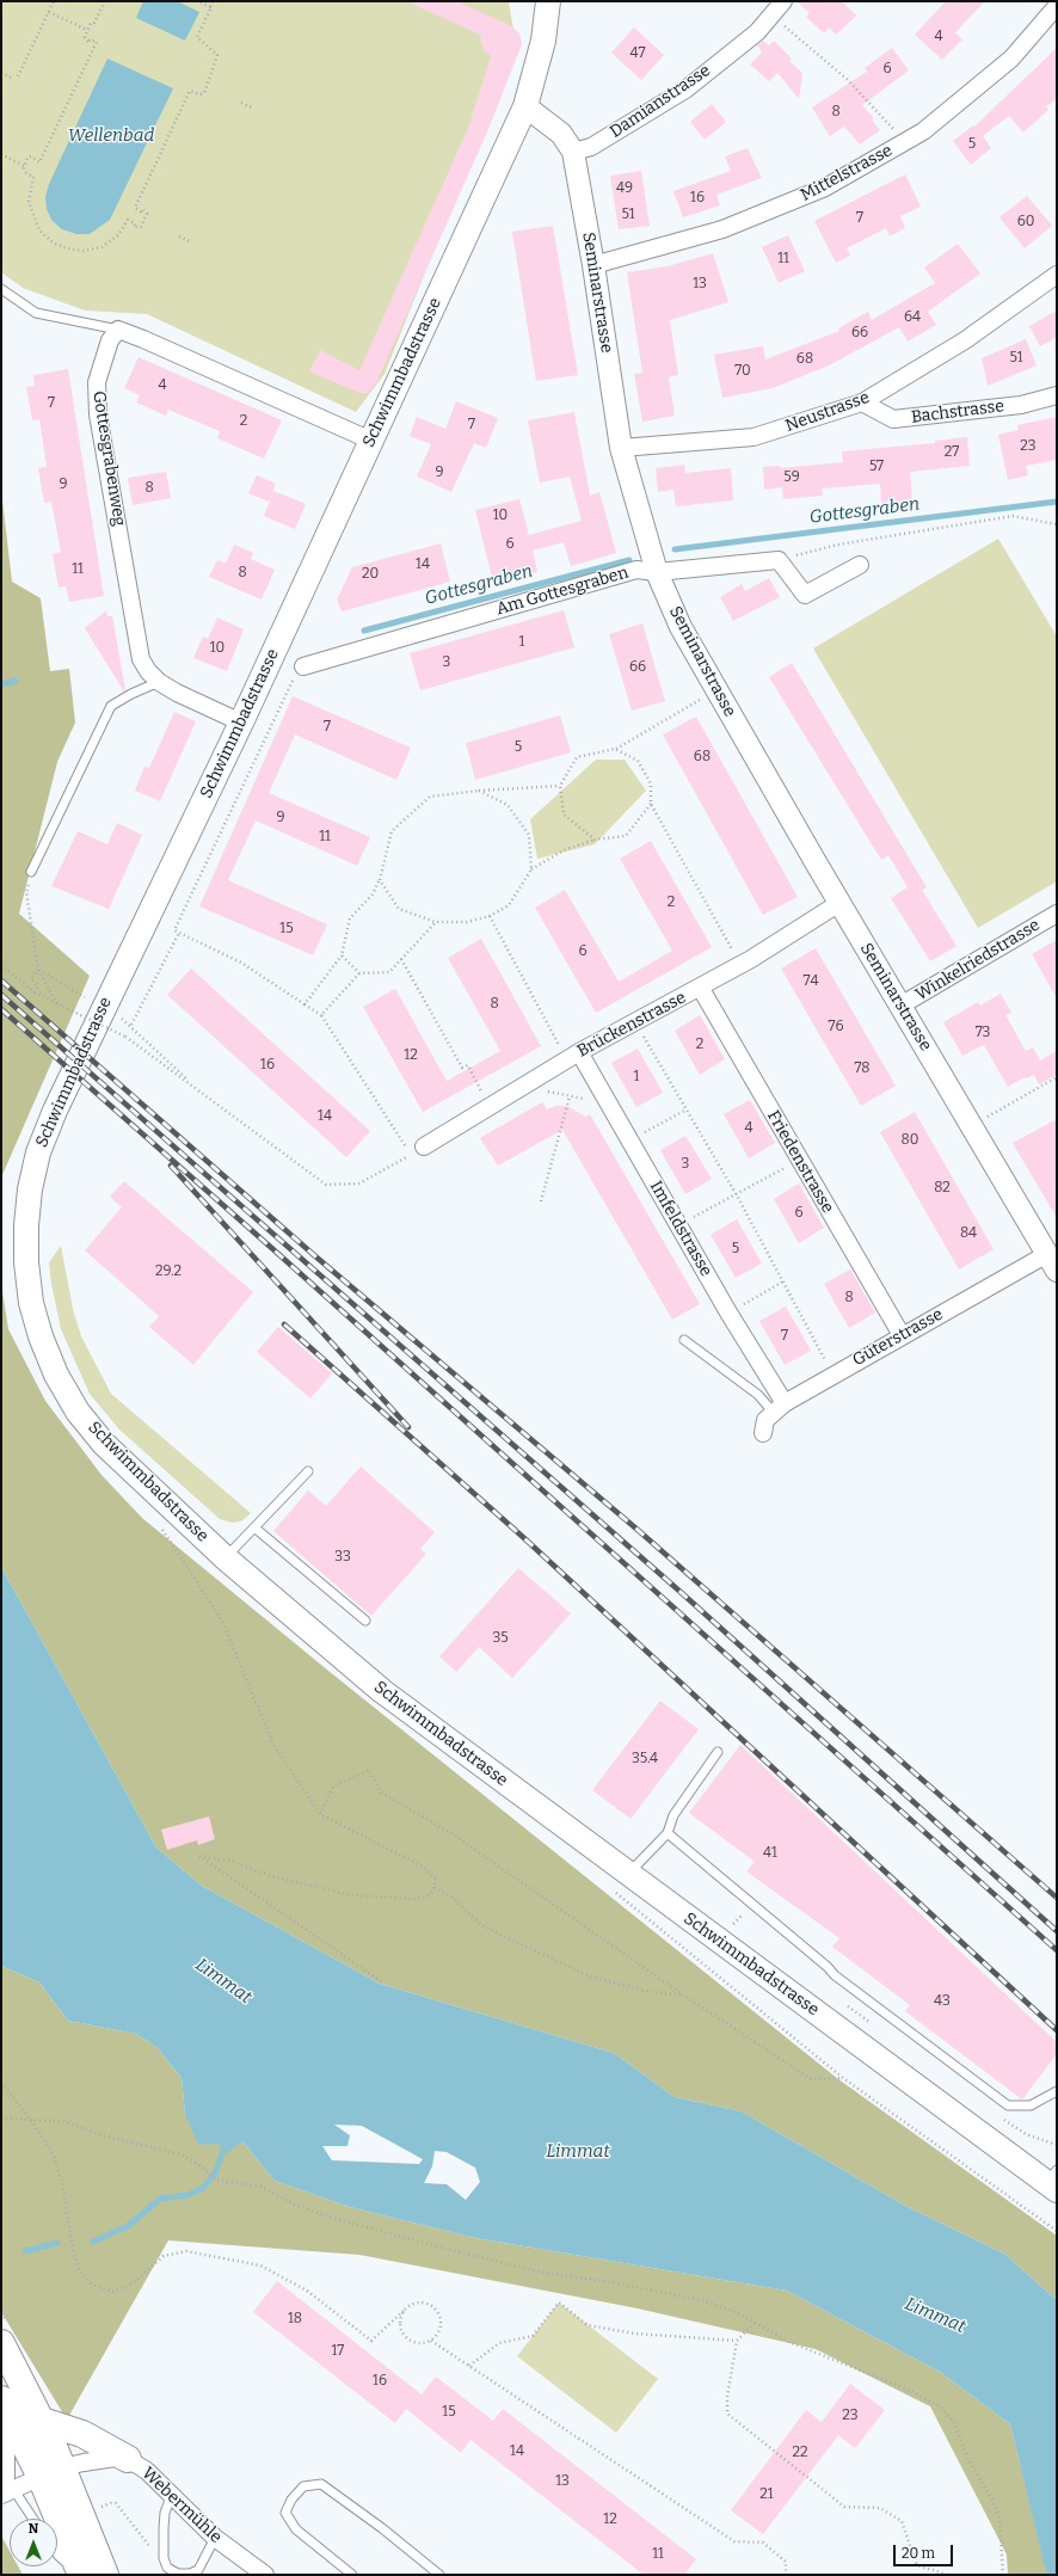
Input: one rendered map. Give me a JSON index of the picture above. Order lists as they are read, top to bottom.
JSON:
{
  "streets": {
    "main road": ["Schwimmbadstrasse"],
    "street": [
      "Damianstrasse",
      "Mittelstrasse",
      "Seminarstrasse",
      "Neustrasse",
      "Bachstrasse",
      "Gottesgrabenweg",
      "Am Gottesgraben",
      "Winkelriedstrasse",
      "Brückenstrasse",
      "Friedenstrasse",
      "Imfeldstrasse",
      "Güterstrasse",
      "Webermühle"
    ]
  },
  "crossings": [
    ["Damianstrasse", "Seminarstrasse"],
    ["Mittelstrasse", "Seminarstrasse"],
    ["Seminarstrasse", "Schwimmbadstrasse"],
    ["Seminarstrasse", "Neustrasse"],
    ["Seminarstrasse", "Am Gottesgraben"],
    ["Seminarstrasse", "Winkelriedstrasse"],
    ["Seminarstrasse", "Brückenstrasse"],
    ["Seminarstrasse", "Güterstrasse"],
    ["Schwimmbadstrasse", "Gottesgrabenweg"],
    ["Neustrasse", "Bachstrasse"],
    ["Brückenstrasse", "Friedenstrasse"],
    ["Brückenstrasse", "Imfeldstrasse"],
    ["Friedenstrasse", "Güterstrasse"],
    ["Imfeldstrasse", "Güterstrasse"]
  ],
  "water": ["Wellenbad", "Gottesgraben", "Limmat"],
  "house_numbers": [
    "4",
    "47",
    "6",
    "8",
    "5",
    "49",
    "16",
    "51",
    "7",
    "60",
    "11",
    "13",
    "64",
    "66",
    "51",
    "68",
    "70",
    "4",
    "7",
    "2",
    "7",
    "23",
    "27",
    "57",
    "9",
    "59",
    "9",
    "8",
    "10",
    "6",
    "14",
    "11",
    "8",
    "20",
    "1",
    "10",
    "3",
    "66",
    "7",
    "5",
    "68",
    "9",
    "11",
    "2",
    "15",
    "6",
    "74",
    "8",
    "76",
    "73",
    "2",
    "12",
    "16",
    "78",
    "1",
    "14",
    "4",
    "80",
    "3",
    "82",
    "6",
    "84",
    "5",
    "29.2",
    "8",
    "7",
    "33",
    "35",
    "35.4",
    "41",
    "43",
    "18",
    "17",
    "16",
    "15",
    "23",
    "14",
    "22",
    "13",
    "21",
    "12",
    "11"
  ],
  "scale_bar": "20 m",
  "north": "top"
}
